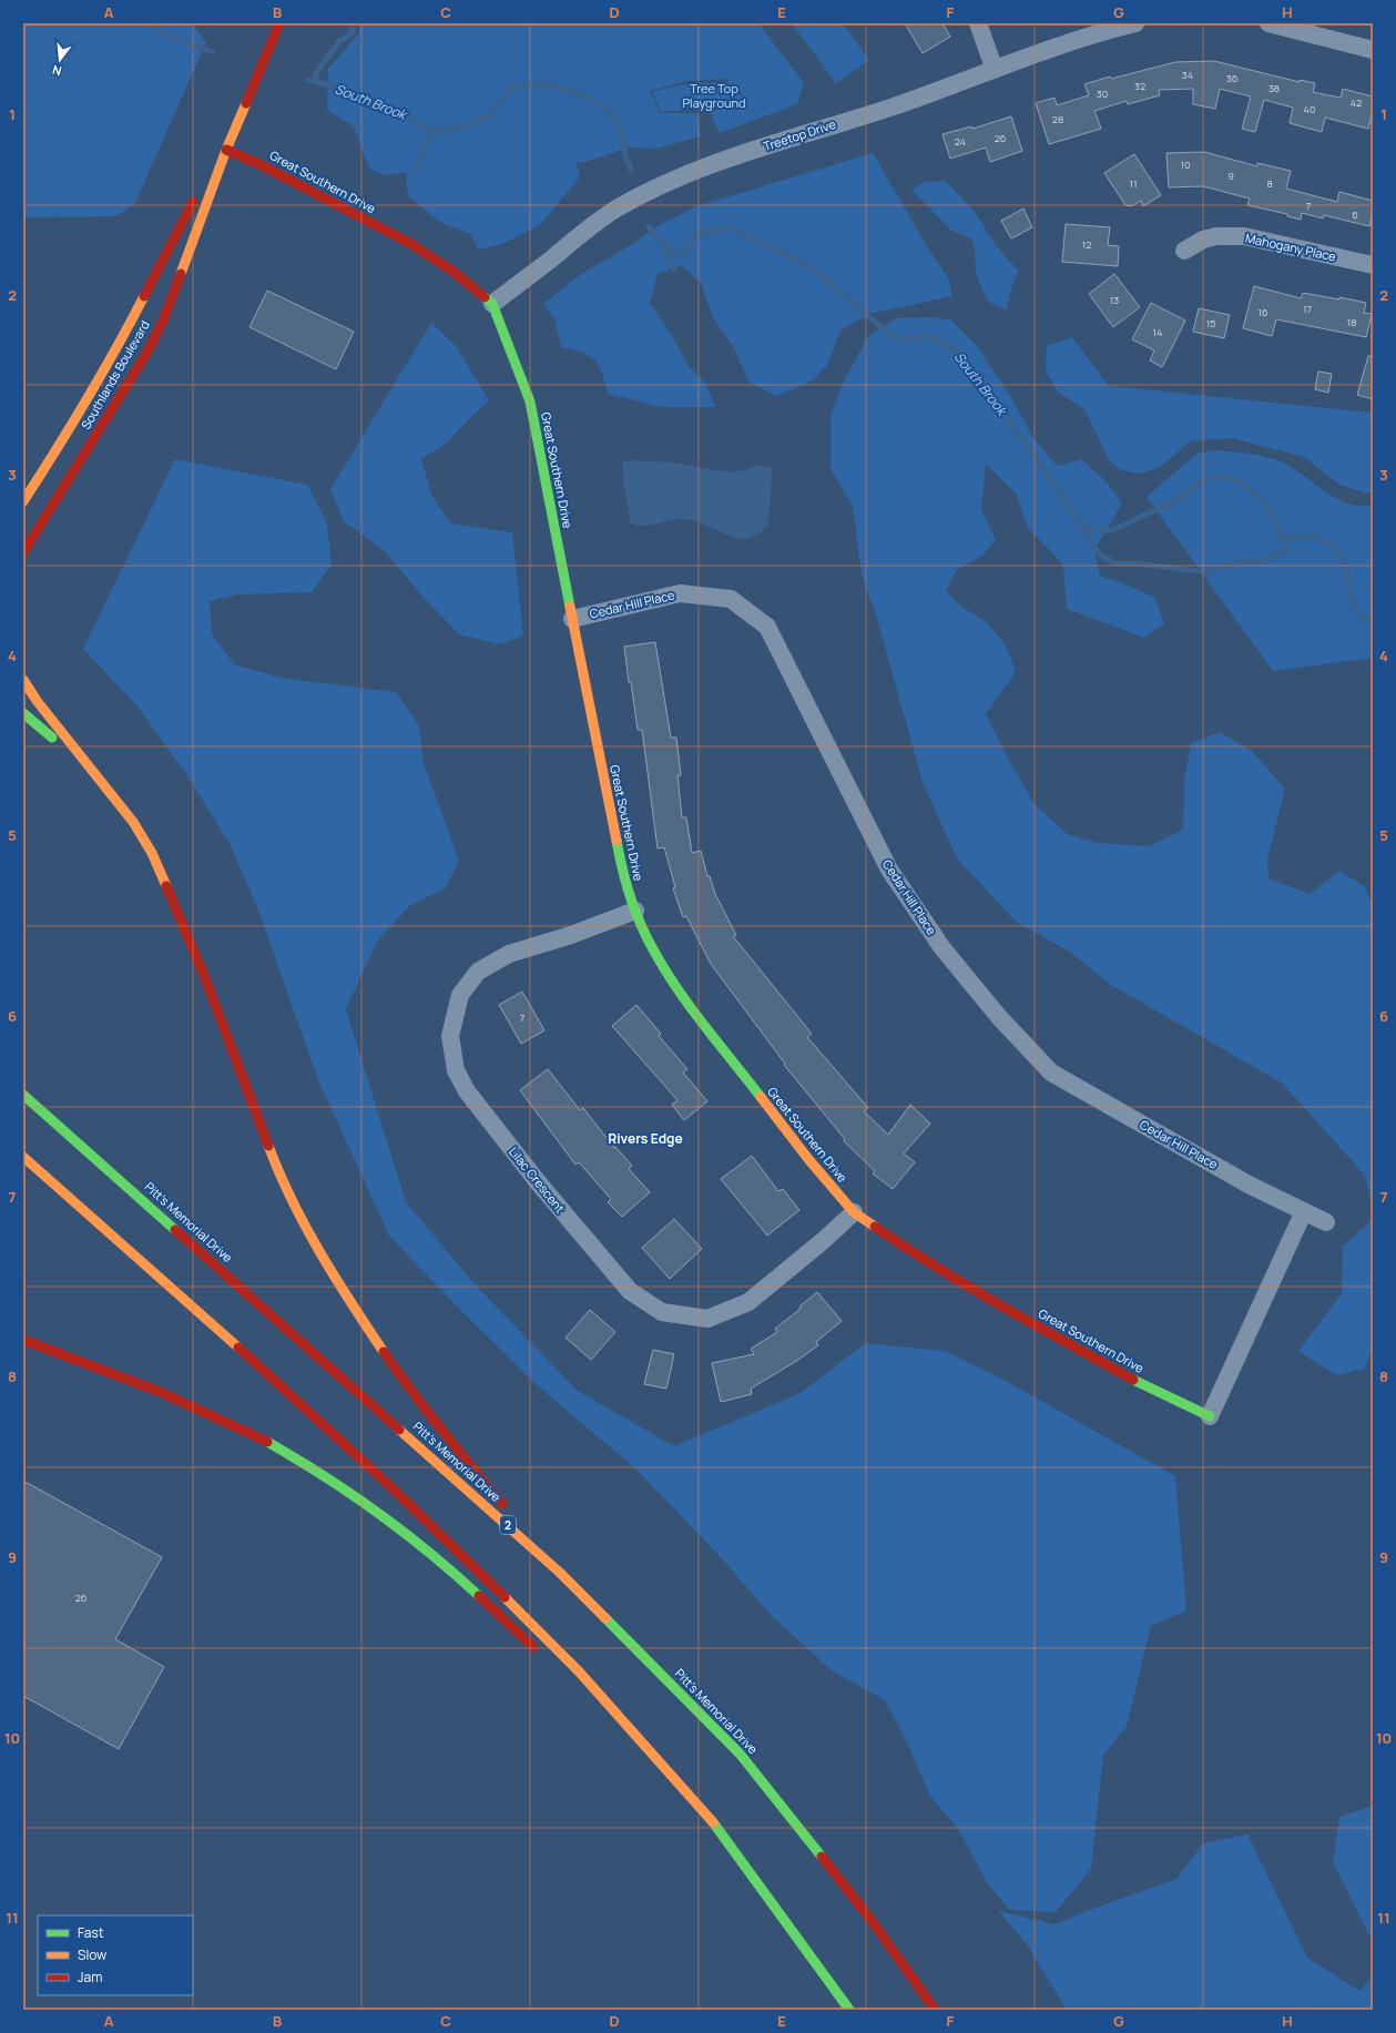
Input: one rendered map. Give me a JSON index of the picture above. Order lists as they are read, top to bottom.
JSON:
{
  "streets": {
    "main road": [
      "Great Southern Drive",
      "Southlands Boulevard",
      "Pitt's Memorial Drive",
      "2"
    ],
    "street": [
      "Treetop Drive",
      "Mahogany Place",
      "Cedar Hill Place",
      "Lilac Crescent"
    ]
  },
  "crossings": [
    ["Treetop Drive", "Great Southern Drive"],
    ["Great Southern Drive", "Southlands Boulevard"],
    ["Great Southern Drive", "Cedar Hill Place"],
    ["Great Southern Drive", "Lilac Crescent"]
  ],
  "districts": ["Rivers Edge"],
  "water": ["South Brook"],
  "parks": ["Tree Top Playground"],
  "house_numbers": [
    "34",
    "36",
    "32",
    "38",
    "30",
    "42",
    "40",
    "28",
    "26",
    "24",
    "10",
    "9",
    "11",
    "8",
    "7",
    "6",
    "12",
    "13",
    "17",
    "16",
    "18",
    "15",
    "14",
    "7",
    "26"
  ],
  "legend": ["Fast", "Slow", "Jam"],
  "north": "bottom",
  "grid": {
    "columns": [
      "A",
      "B",
      "C",
      "D",
      "E",
      "F",
      "G",
      "H"
    ],
    "rows": [
      "1",
      "2",
      "3",
      "4",
      "5",
      "6",
      "7",
      "8",
      "9",
      "10",
      "11"
    ]
  }
}
